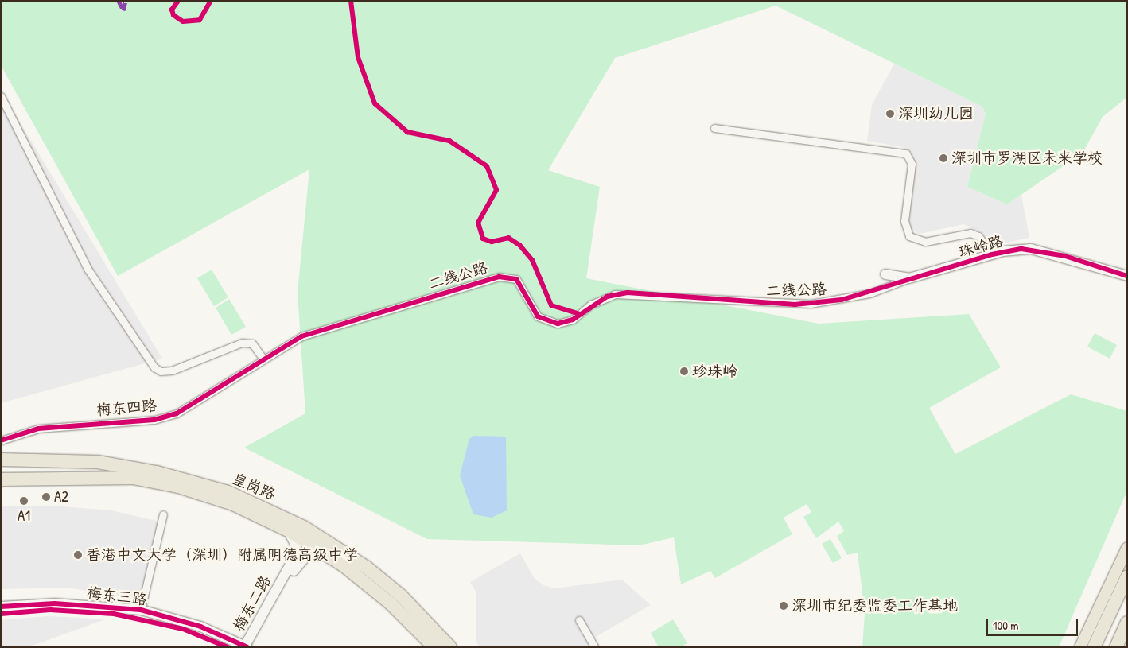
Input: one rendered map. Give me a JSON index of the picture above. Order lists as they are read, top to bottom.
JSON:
{
  "streets": {
    "highway": ["皇岗路"],
    "street": [
      "珠岭路",
      "二线公路",
      "梅东四路",
      "梅东三路",
      "梅东二路"
    ]
  },
  "crossings": [
    ["珠岭路", "二线公路"],
    ["二线公路", "梅东四路"],
    ["皇岗路", "梅东二路"],
    ["梅东三路", "梅东二路"]
  ],
  "places": [
    "深圳幼儿园",
    "深圳市罗湖区未来学校",
    "珍珠岭",
    "A2",
    "A1",
    "香港中文大学（深圳）附属明德高级中学",
    "深圳市纪委监委工作基地"
  ],
  "scale_bar": "100 m"
}
